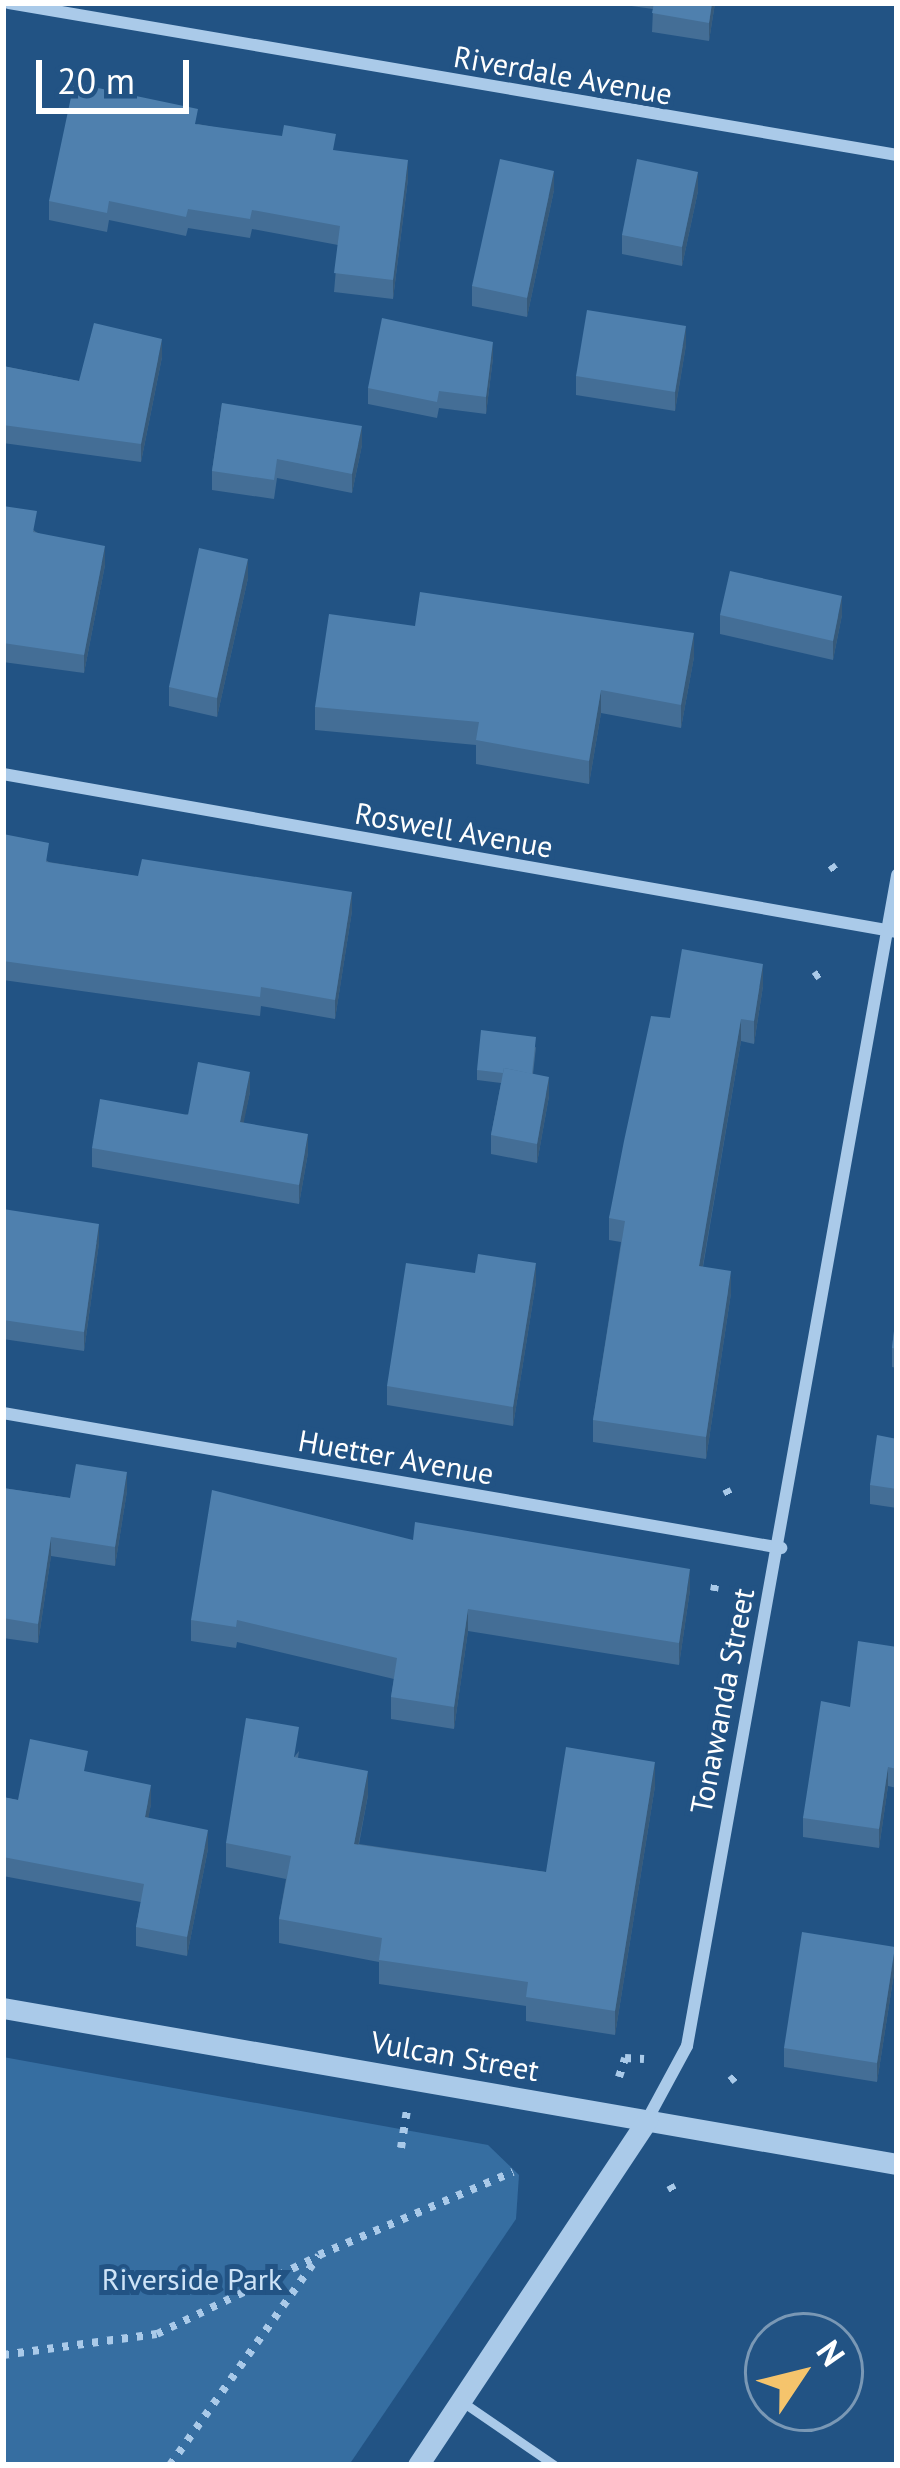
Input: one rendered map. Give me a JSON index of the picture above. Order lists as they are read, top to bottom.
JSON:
{
  "streets": {
    "street": [
      "Riverdale Avenue",
      "Roswell Avenue",
      "Huetter Avenue",
      "Tonawanda Street",
      "Vulcan Street"
    ]
  },
  "crossings": [
    ["Roswell Avenue", "Tonawanda Street"],
    ["Huetter Avenue", "Tonawanda Street"],
    ["Tonawanda Street", "Vulcan Street"]
  ],
  "parks": ["Riverside Park"],
  "scale_bar": "20 m",
  "north": "top right"
}
